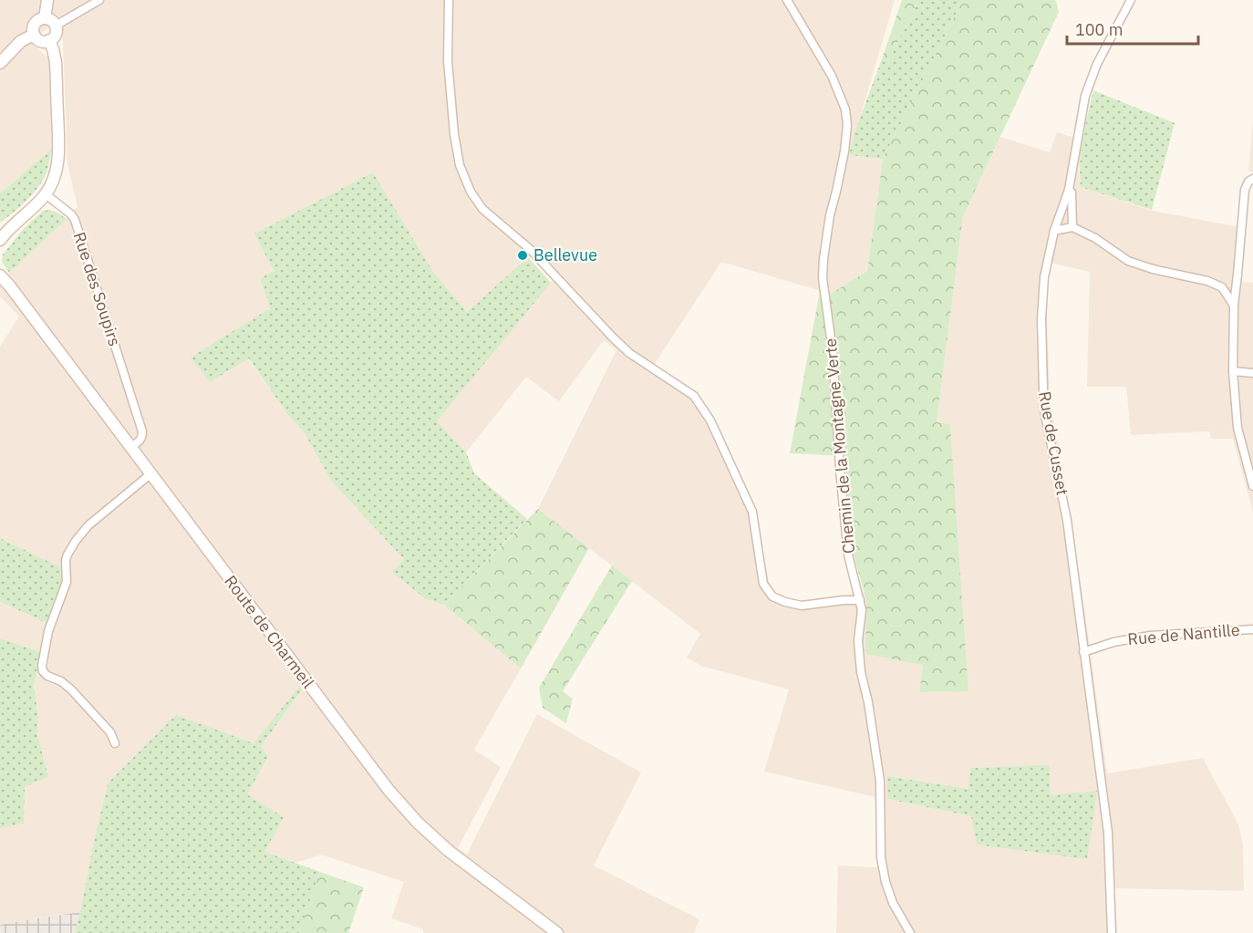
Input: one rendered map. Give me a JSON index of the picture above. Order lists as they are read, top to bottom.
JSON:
{
  "streets": {
    "main road": ["Route de Charmeil"],
    "street": [
      "Rue des Soupirs",
      "Rue de Cusset",
      "Chemin de la Montagne Verte",
      "Rue de Nantille"
    ]
  },
  "crossings": [
    ["Rue des Soupirs", "Route de Charmeil"],
    ["Rue de Cusset", "Rue de Nantille"]
  ],
  "places": ["Bellevue"],
  "scale_bar": "100 m"
}
